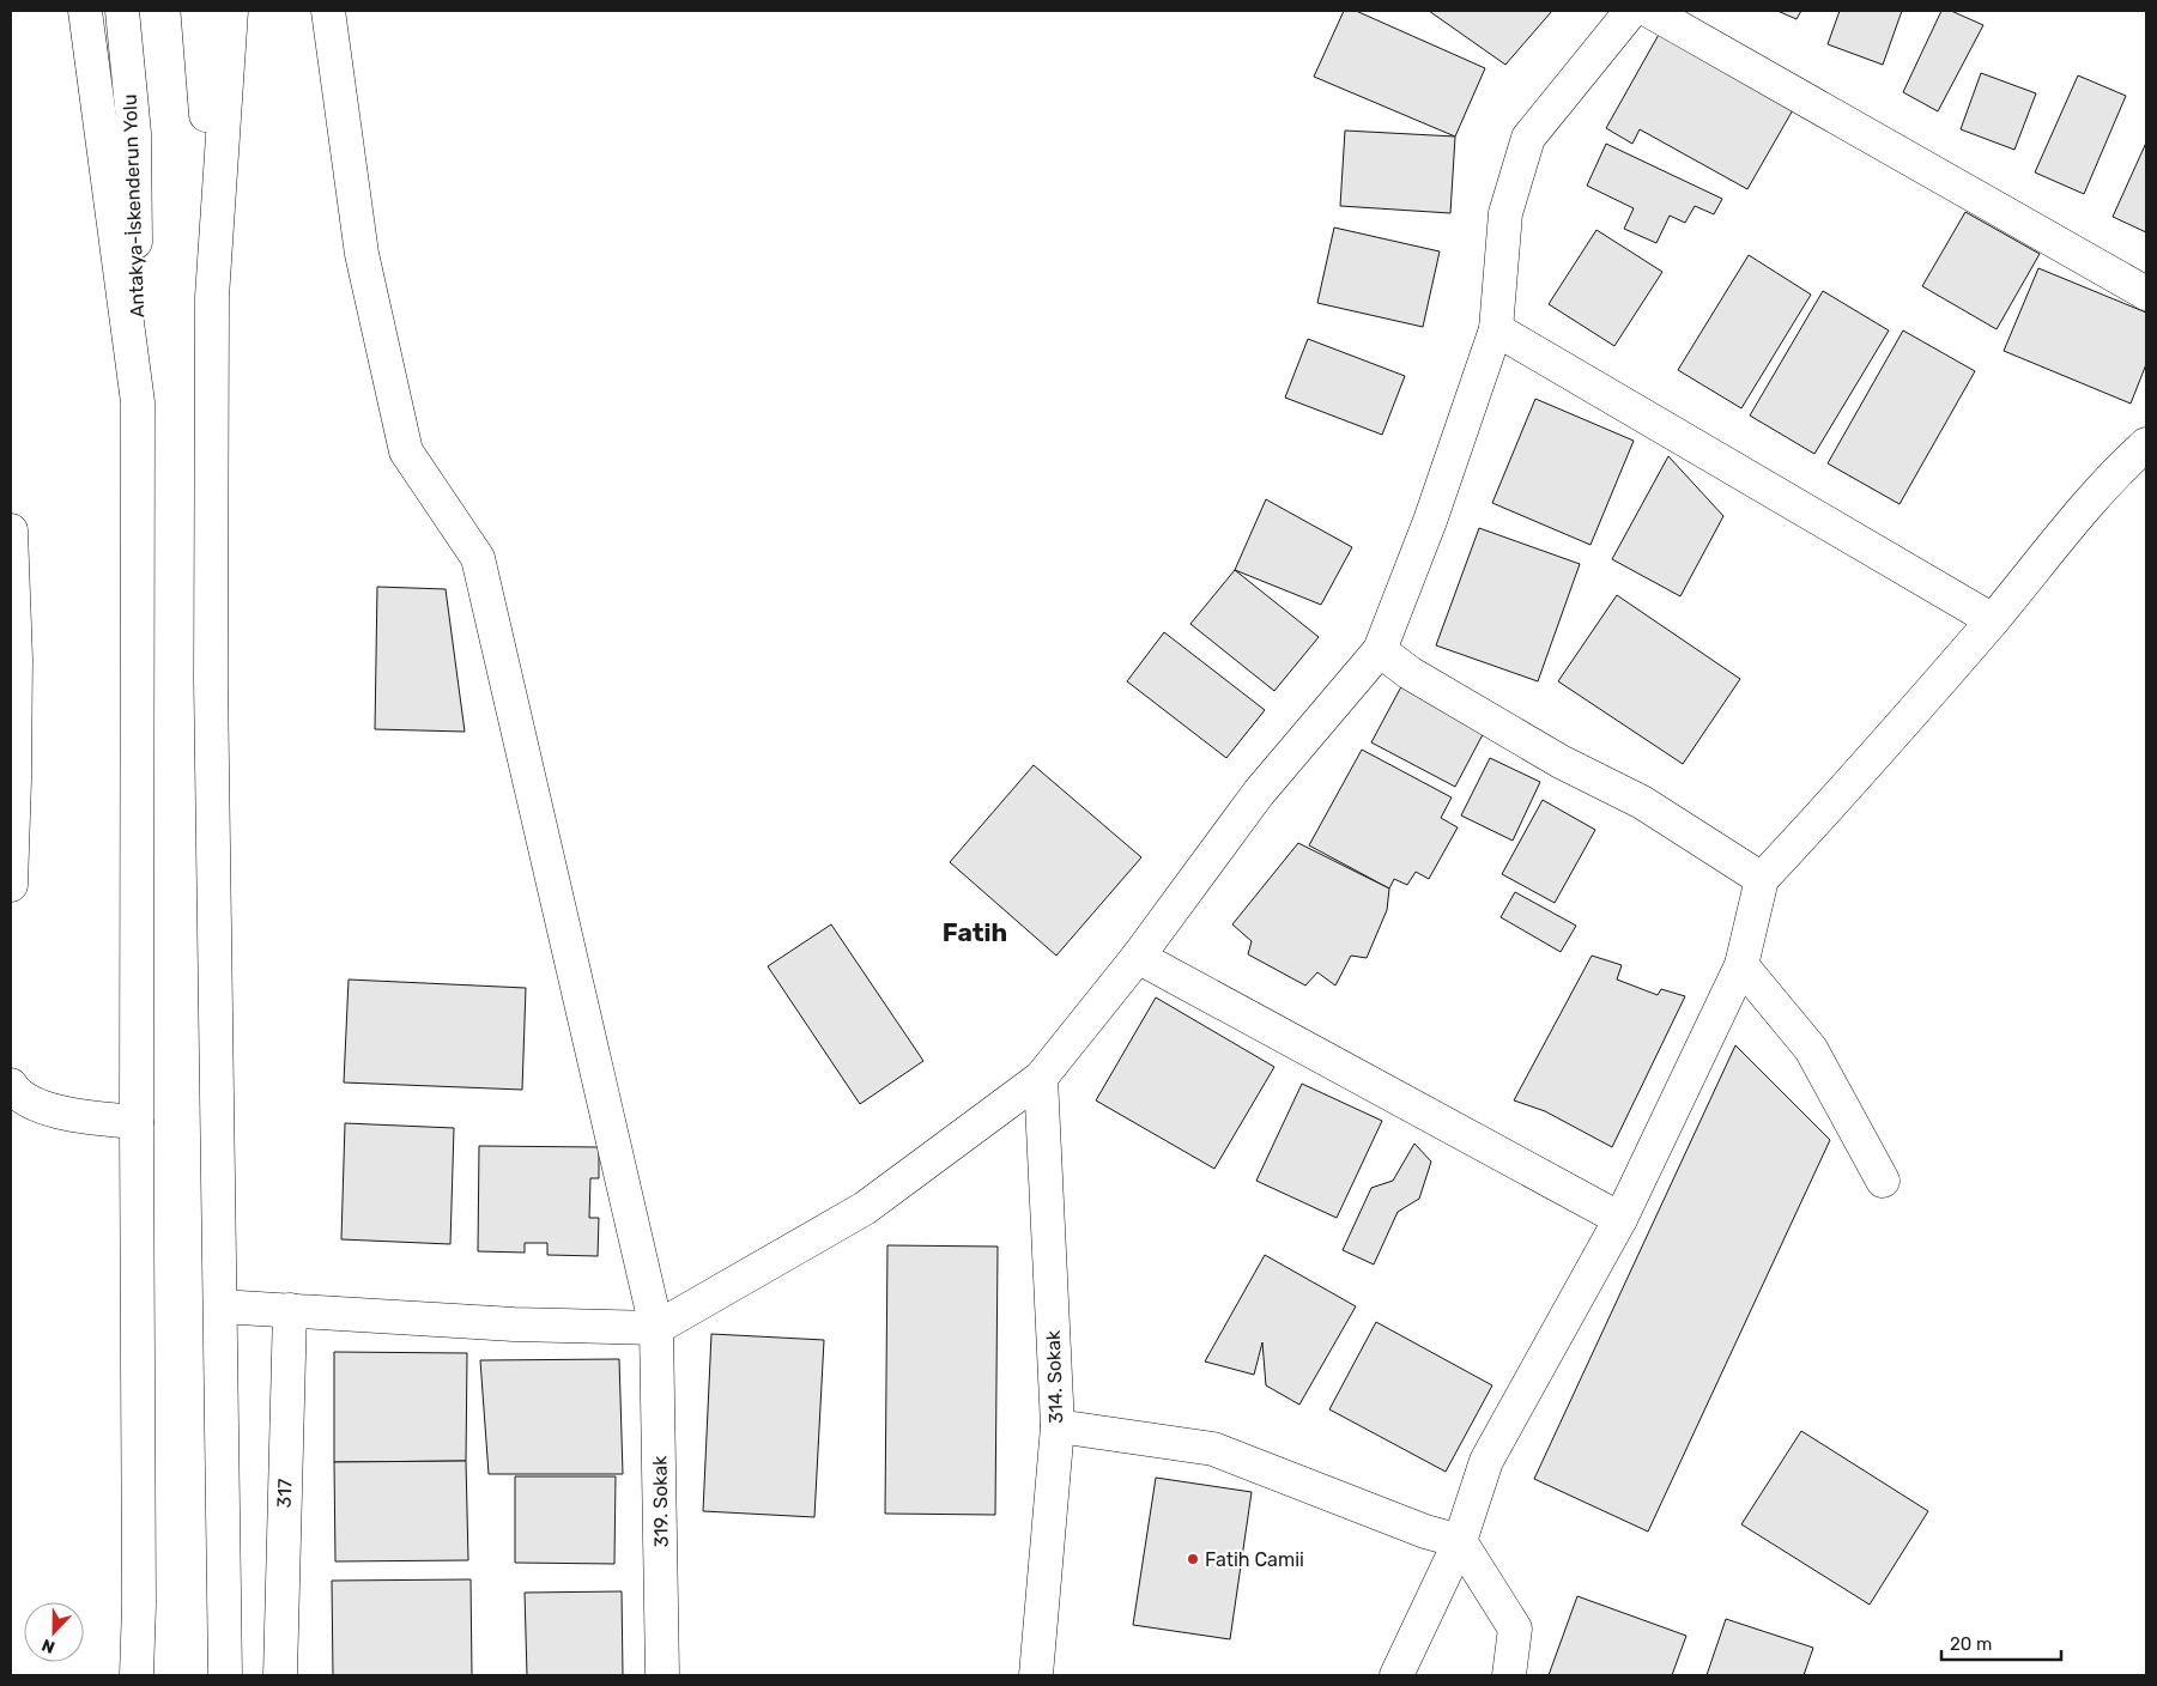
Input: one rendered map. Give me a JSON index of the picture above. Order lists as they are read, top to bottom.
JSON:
{
  "streets": {
    "main road": [
      "Antakya-İskenderun Yolu",
      "314. Sokak",
      "317",
      "319. Sokak"
    ]
  },
  "districts": ["Fatih"],
  "places": ["Fatih Camii"],
  "scale_bar": "20 m",
  "north": "bottom"
}
